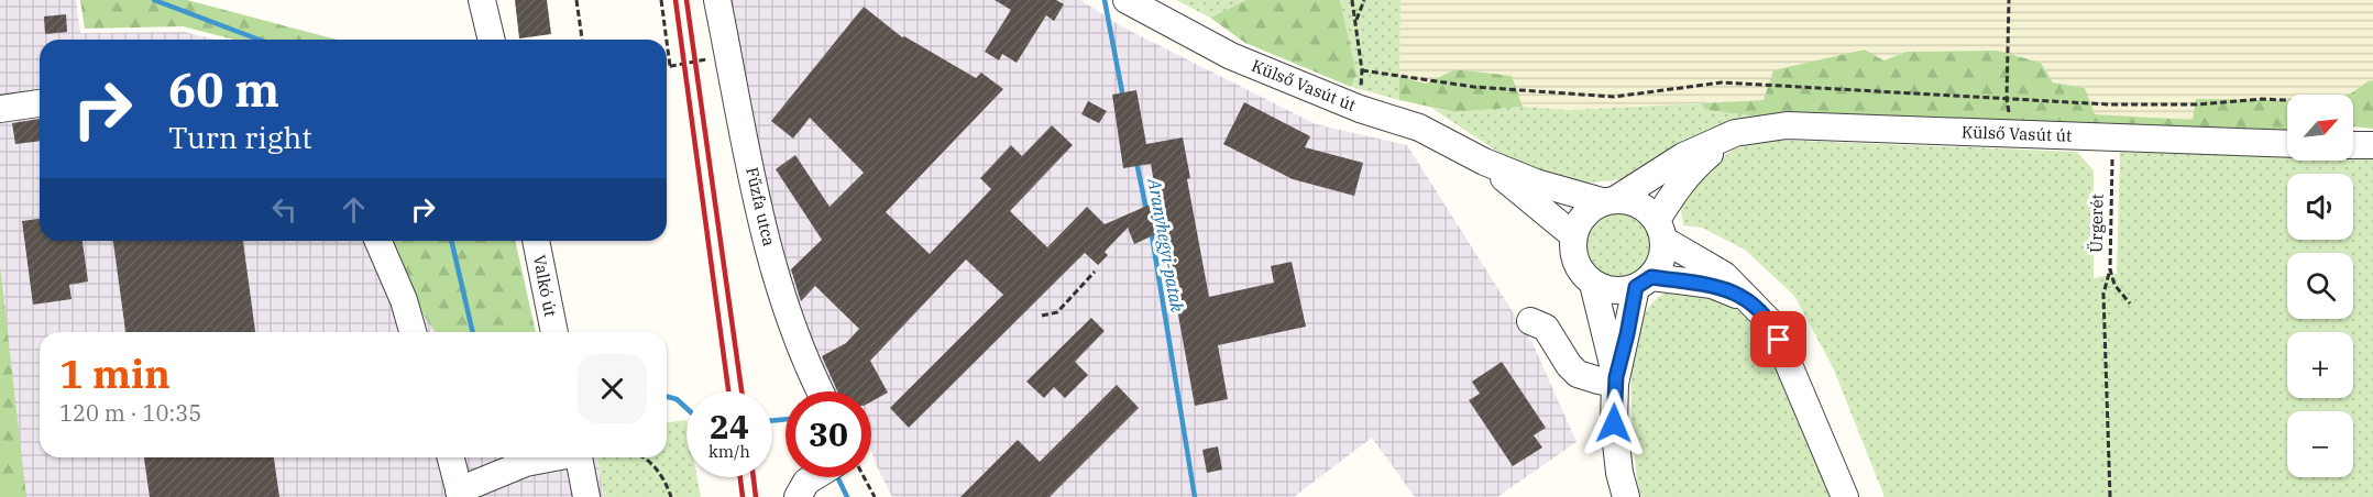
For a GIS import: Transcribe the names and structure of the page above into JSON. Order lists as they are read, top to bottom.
{
  "streets": {
    "street": ["Külső Vasút út", "Fűzfa utca", "Valkó út"],
    "path": ["Ürgerét"]
  },
  "crossings": [
    ["Külső Vasút út", "Ürgerét"]
  ],
  "water": ["Aranyhegyi-patak"],
  "north": "top right",
  "page": {
    "turn": ["60 m", "Turn right"],
    "map_buttons": ["+", "−"],
    "heading": ["1 min", "120 m · 10:35"],
    "speed": "24 km/h",
    "limit": "30"
  }
}
